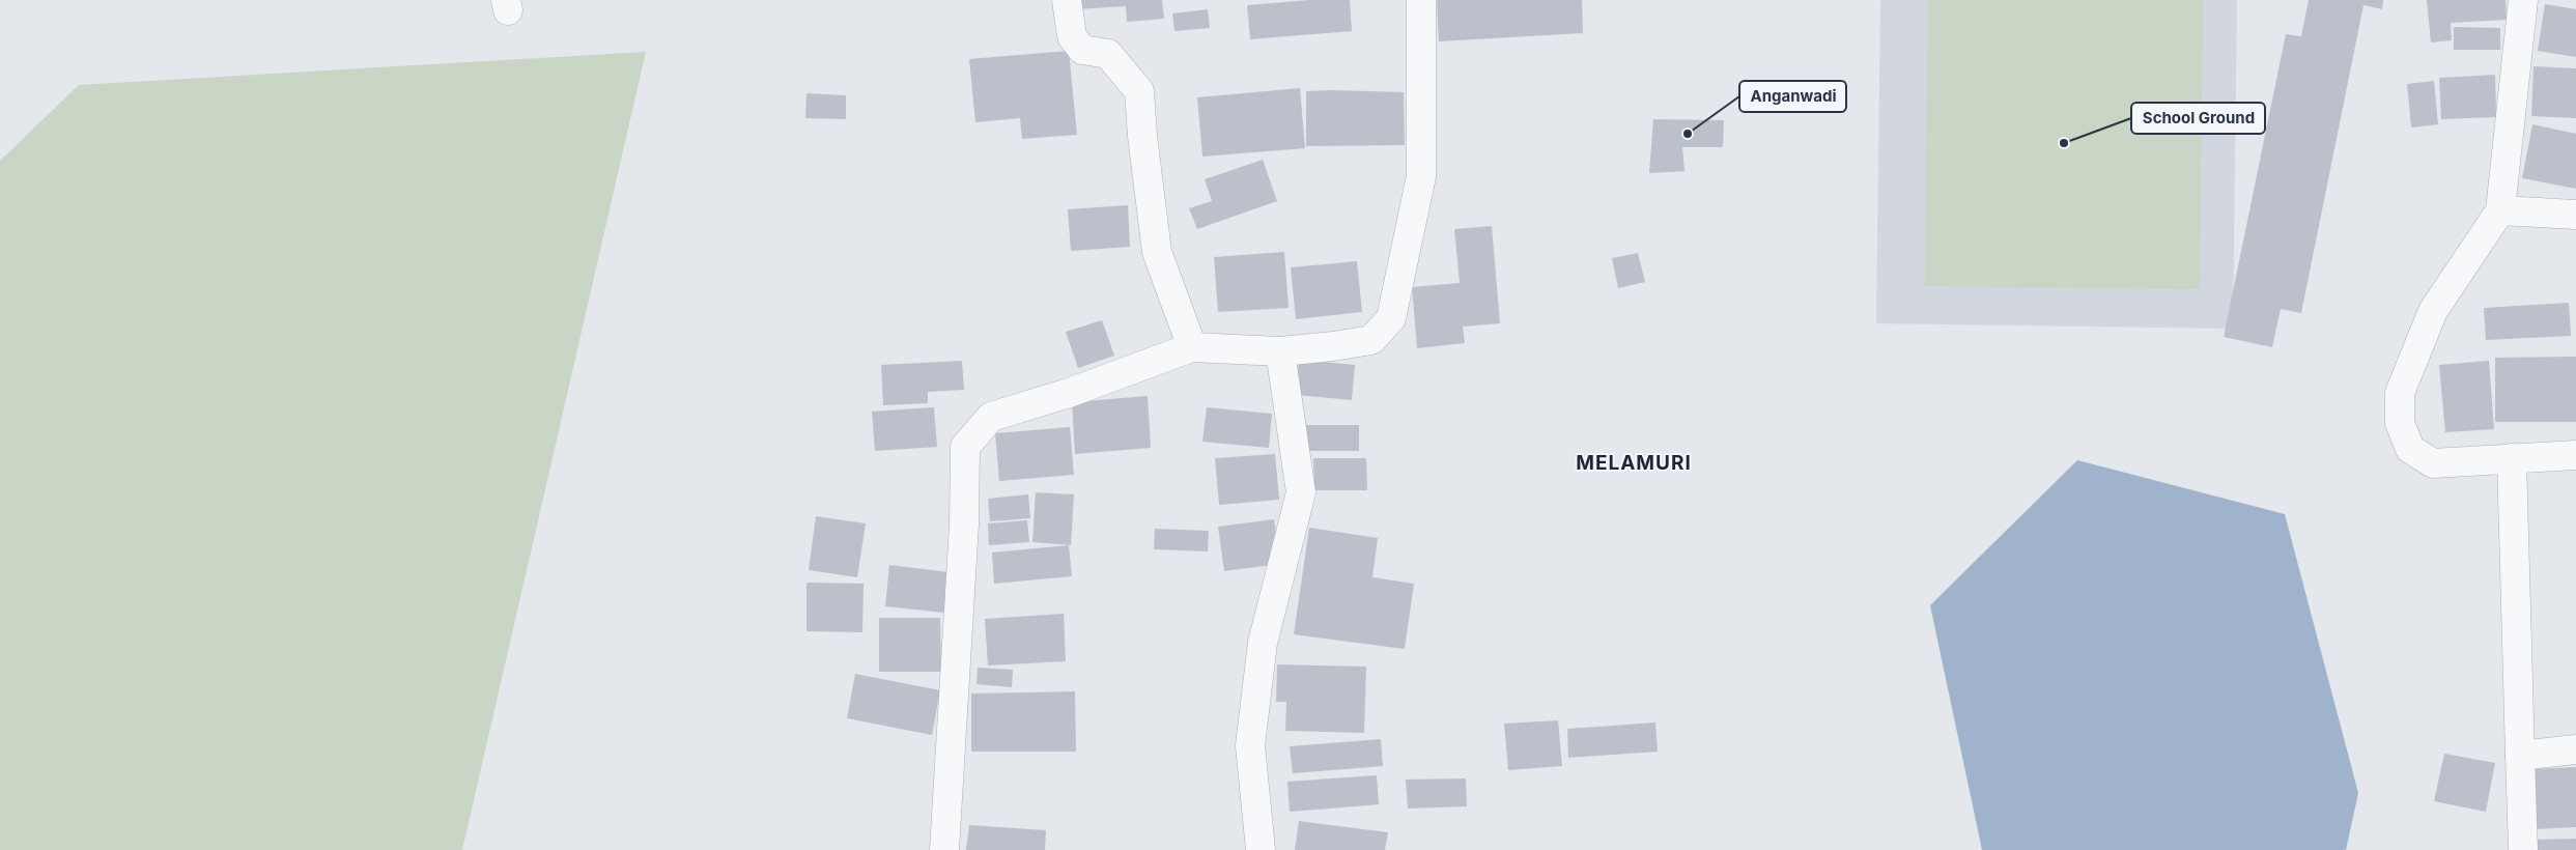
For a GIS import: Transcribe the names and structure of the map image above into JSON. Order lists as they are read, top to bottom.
{
  "districts": ["MELAMURI"],
  "places": ["Anganwadi", "School Ground"]
}
